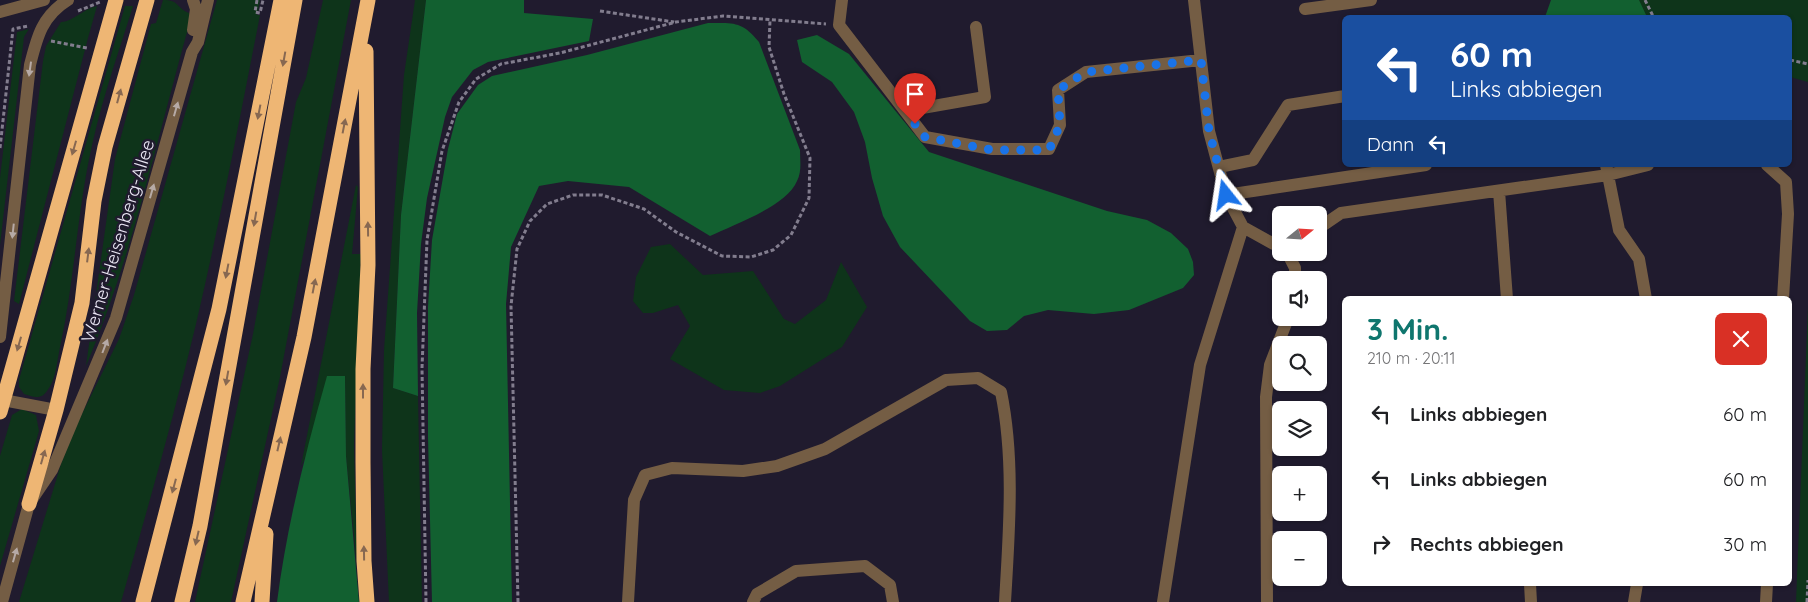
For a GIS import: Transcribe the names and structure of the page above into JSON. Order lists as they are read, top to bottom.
{
  "streets": {
    "street": ["Werner-Heisenberg-Allee"]
  },
  "one_way": ["Werner-Heisenberg-Allee"],
  "north": "right",
  "page": {
    "turn": ["60 m", "Links abbiegen"],
    "then": "Dann",
    "map_buttons": ["+", "−"],
    "heading": ["3 Min.", "210 m · 20:11"],
    "list": [
      {
        "name": "Links abbiegen",
        "value": "60 m"
      },
      {
        "name": "Links abbiegen",
        "value": "60 m"
      },
      {
        "name": "Rechts abbiegen",
        "value": "30 m"
      }
    ]
  }
}
